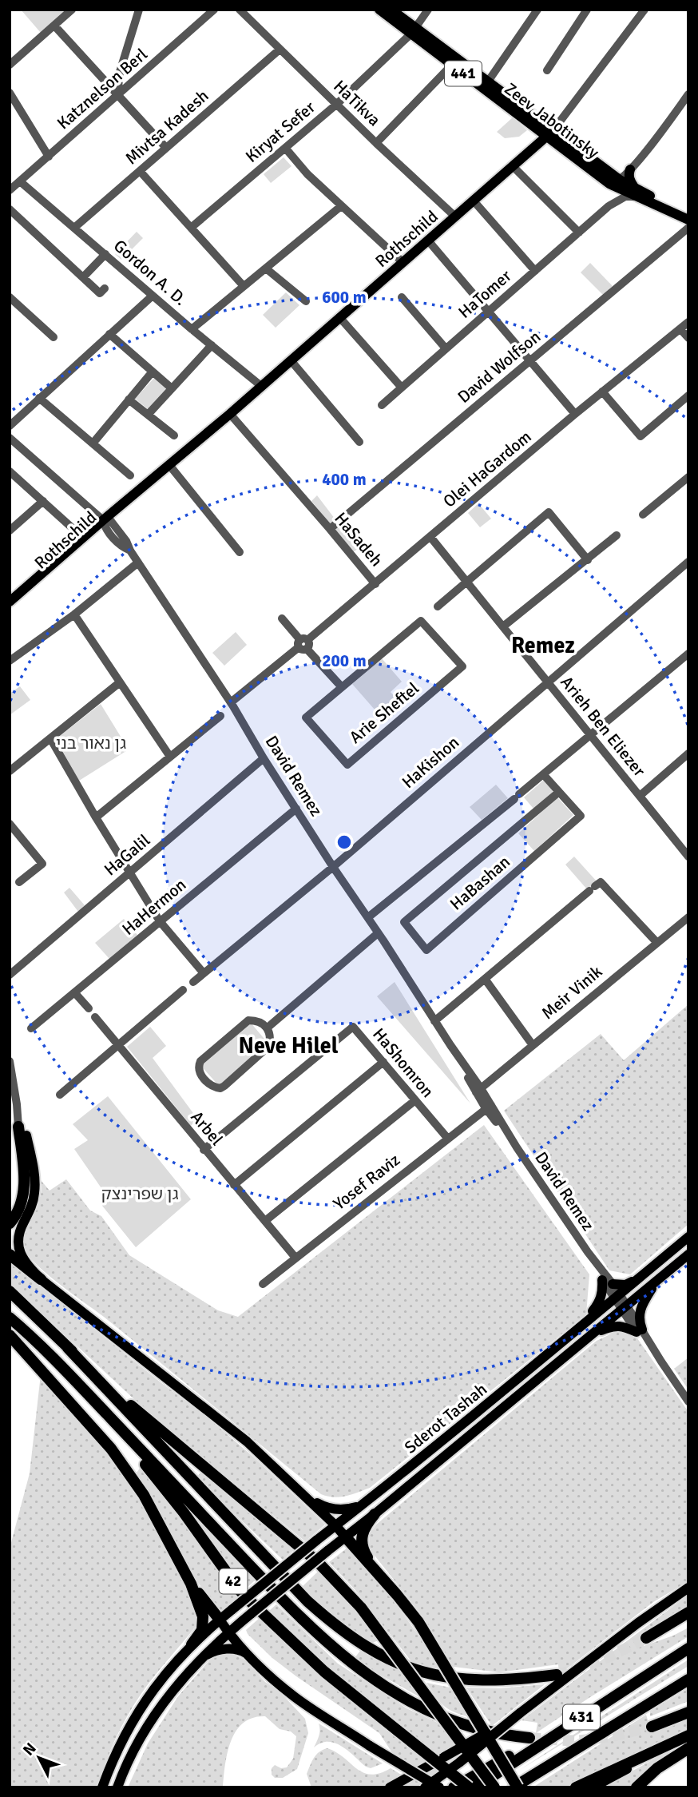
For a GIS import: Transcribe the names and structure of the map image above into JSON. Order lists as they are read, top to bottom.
{
  "streets": {
    "highway": ["42", "431"],
    "main road": [
      "441",
      "Zeev Jabotinsky",
      "Rothschild",
      "Sderot Tashah"
    ],
    "street": [
      "Katznelson Berl",
      "HaTikva",
      "Mivtsa Kadesh",
      "Kiryat Sefer",
      "Gordon A. D.",
      "HaTomer",
      "David Wolfson",
      "Olei HaGardom",
      "HaSadeh",
      "Arie Sheftel",
      "Arieh Ben Eliezer",
      "HaKishon",
      "David Remez",
      "HaGalil",
      "HaBashan",
      "HaHermon",
      "Meir Vinik",
      "HaShomron",
      "Arbel",
      "Yosef Raviz"
    ]
  },
  "crossings": [
    ["Katznelson Berl", "Gordon A. D."],
    ["HaTikva", "Mivtsa Kadesh"],
    ["HaTikva", "Kiryat Sefer"],
    ["HaTikva", "Rothschild"],
    ["Zeev Jabotinsky", "Kiryat Sefer"],
    ["Zeev Jabotinsky", "Rothschild"],
    ["Zeev Jabotinsky", "HaTomer"],
    ["Mivtsa Kadesh", "Gordon A. D."],
    ["Rothschild", "Gordon A. D."],
    ["Rothschild", "HaSadeh"],
    ["Rothschild", "David Remez"],
    ["David Wolfson", "HaSadeh"],
    ["Olei HaGardom", "HaSadeh"],
    ["Olei HaGardom", "Arieh Ben Eliezer"],
    ["Olei HaGardom", "David Remez"],
    ["Arieh Ben Eliezer", "HaKishon"],
    ["HaKishon", "David Remez"],
    ["David Remez", "HaGalil"],
    ["David Remez", "HaHermon"],
    ["David Remez", "Meir Vinik"],
    ["David Remez", "Yosef Raviz"],
    ["David Remez", "Sderot Tashah"],
    ["HaShomron", "Arbel"],
    ["HaShomron", "Yosef Raviz"],
    ["Arbel", "Yosef Raviz"]
  ],
  "districts": ["Remez", "Neve Hilel"],
  "parks": ["גן נאור בני", "גן שפרינצק"],
  "north": "top left",
  "rings": ["600 m", "400 m", "200 m"]
}
